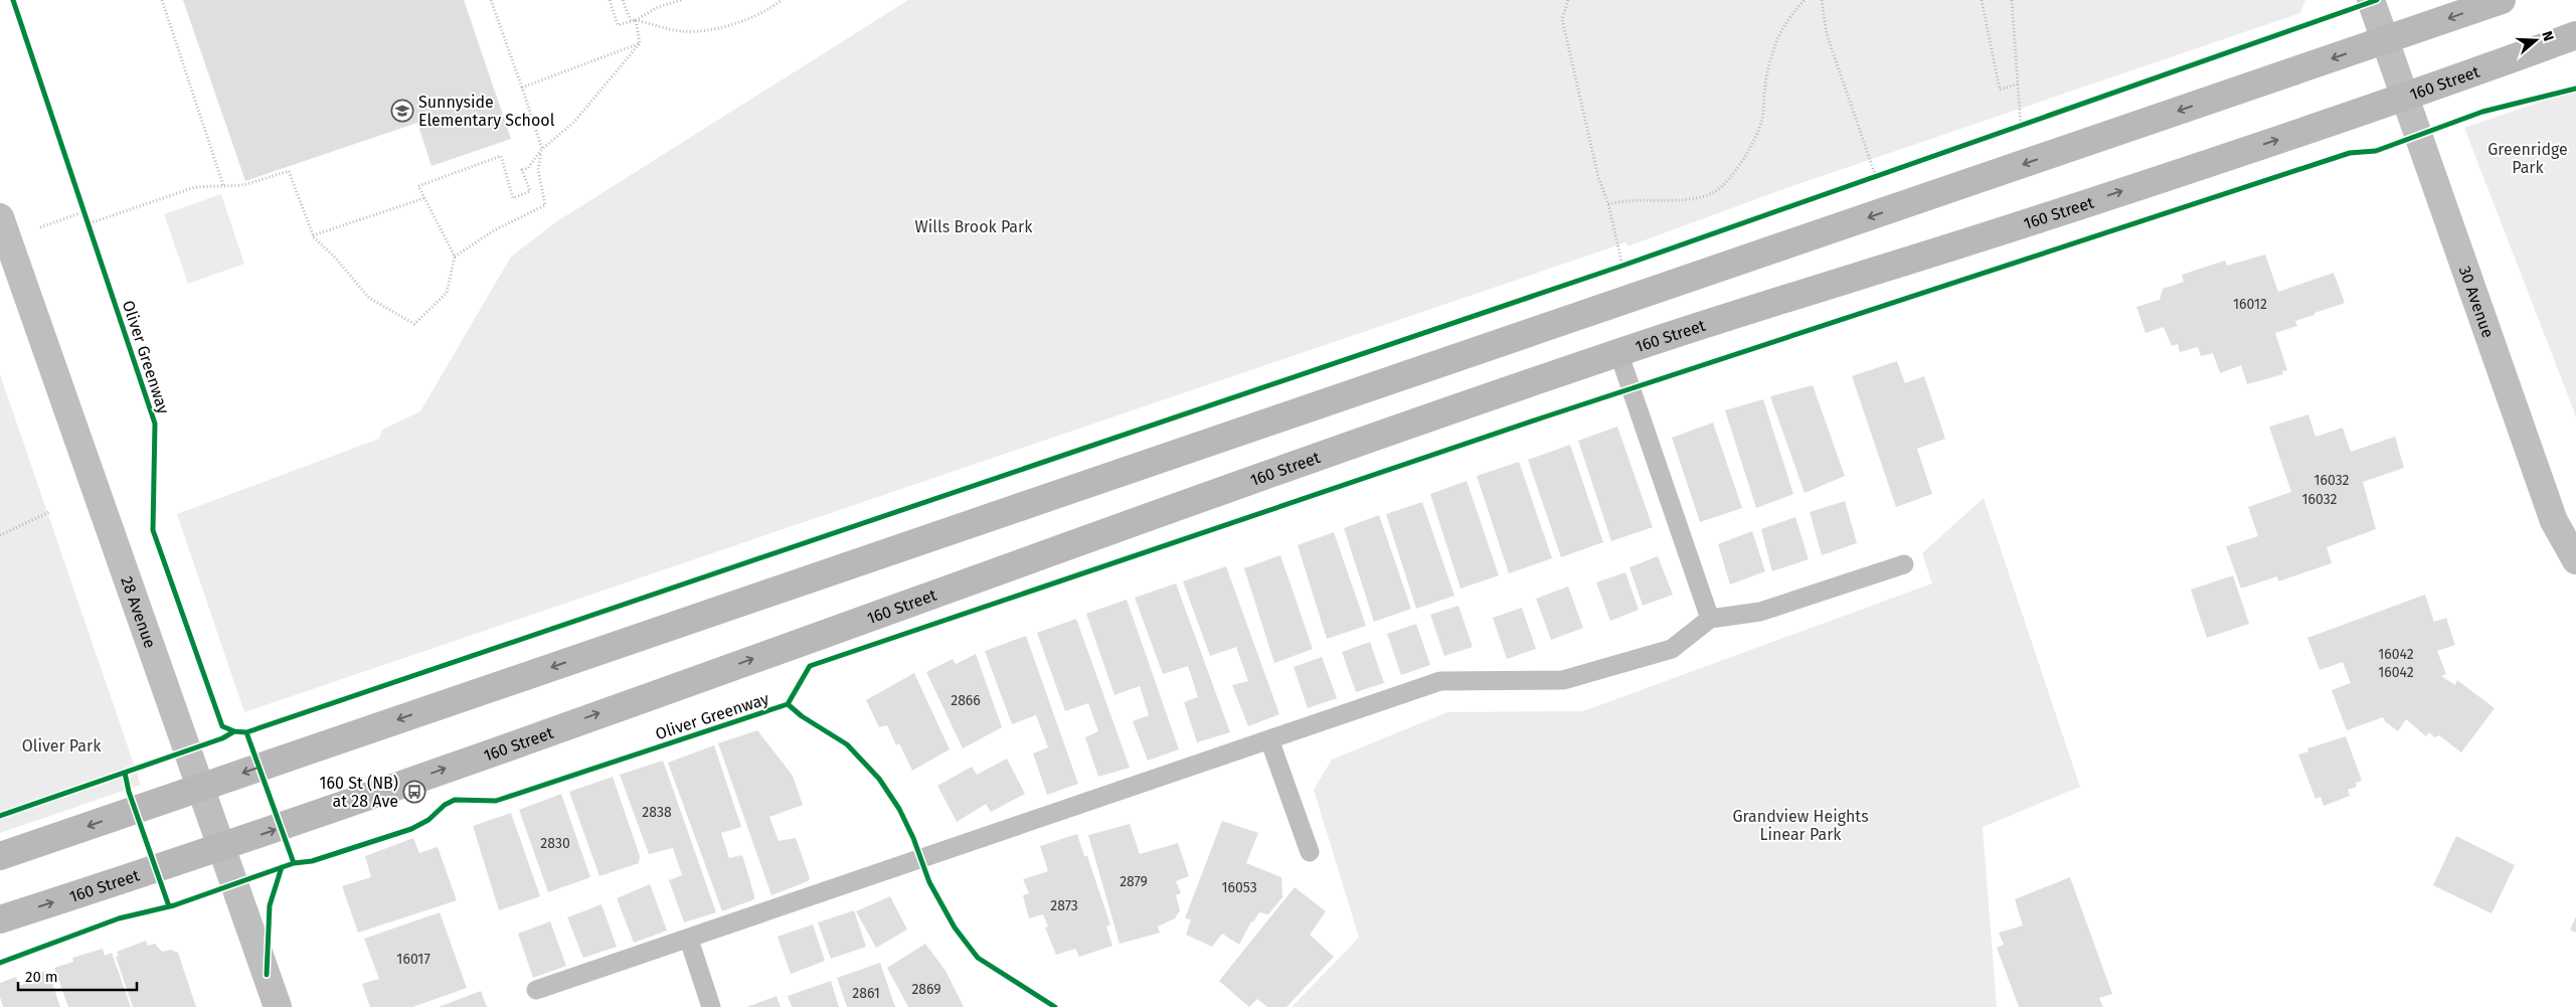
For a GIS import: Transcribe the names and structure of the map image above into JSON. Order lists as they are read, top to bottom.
{
  "streets": {
    "main road": ["160 Street"],
    "street": ["30 Avenue", "28 Avenue"],
    "cycle path": ["Oliver Greenway"]
  },
  "crossings": [
    ["160 Street", "30 Avenue"],
    ["160 Street", "28 Avenue"]
  ],
  "parks": [
    "Greenridge Park",
    "Wills Brook Park",
    "Oliver Park",
    "Grandview Heights Linear Park"
  ],
  "places": {
    "school or university": ["Sunnyside Elementary School"],
    "bus stop": ["160 St (NB) at 28 Ave"]
  },
  "house_numbers": [
    "16012",
    "16032",
    "16032",
    "16042",
    "16042",
    "2866",
    "2838",
    "2830",
    "2879",
    "16053",
    "2873",
    "16017",
    "2869",
    "2861"
  ],
  "scale_bar": "20 m",
  "north": "right"
}
